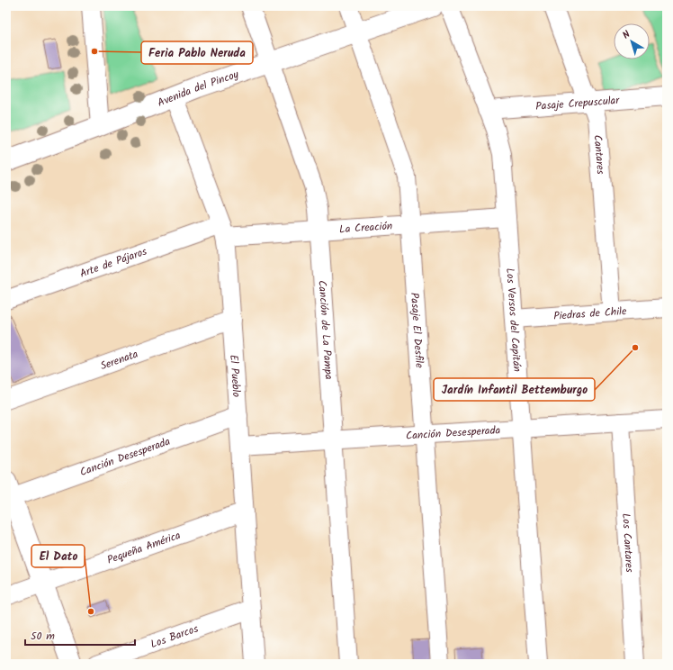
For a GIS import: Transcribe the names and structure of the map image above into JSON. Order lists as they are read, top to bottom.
{
  "streets": {
    "street": [
      "Avenida del Pincoy",
      "Pasaje Crepuscular",
      "Cantares",
      "La Creación",
      "Arte de Pájaros",
      "Piedras de Chile",
      "Los Versos del Capitán",
      "Canción de La Pampa",
      "Pasaje El Desfile",
      "Serenata",
      "El Pueblo",
      "Canción Desesperada",
      "Los Cantares",
      "Pequeña América",
      "Los Barcos"
    ]
  },
  "crossings": [
    ["Avenida del Pincoy", "Canción de La Pampa"],
    ["Avenida del Pincoy", "Pasaje El Desfile"],
    ["Avenida del Pincoy", "El Pueblo"],
    ["Pasaje Crepuscular", "Cantares"],
    ["Pasaje Crepuscular", "Los Versos del Capitán"],
    ["Cantares", "Piedras de Chile"],
    ["La Creación", "Arte de Pájaros"],
    ["La Creación", "Los Versos del Capitán"],
    ["La Creación", "Canción de La Pampa"],
    ["La Creación", "Pasaje El Desfile"],
    ["La Creación", "El Pueblo"],
    ["Arte de Pájaros", "El Pueblo"],
    ["Piedras de Chile", "Los Versos del Capitán"],
    ["Los Versos del Capitán", "Canción Desesperada"],
    ["Canción de La Pampa", "Canción Desesperada"],
    ["Pasaje El Desfile", "Canción Desesperada"],
    ["Serenata", "El Pueblo"],
    ["El Pueblo", "Canción Desesperada"],
    ["El Pueblo", "Pequeña América"],
    ["El Pueblo", "Los Barcos"],
    ["Canción Desesperada", "Los Cantares"]
  ],
  "places": ["Feria Pablo Neruda", "Jardín Infantil Bettemburgo", "El Dato"],
  "scale_bar": "50 m",
  "north": "top left"
}
